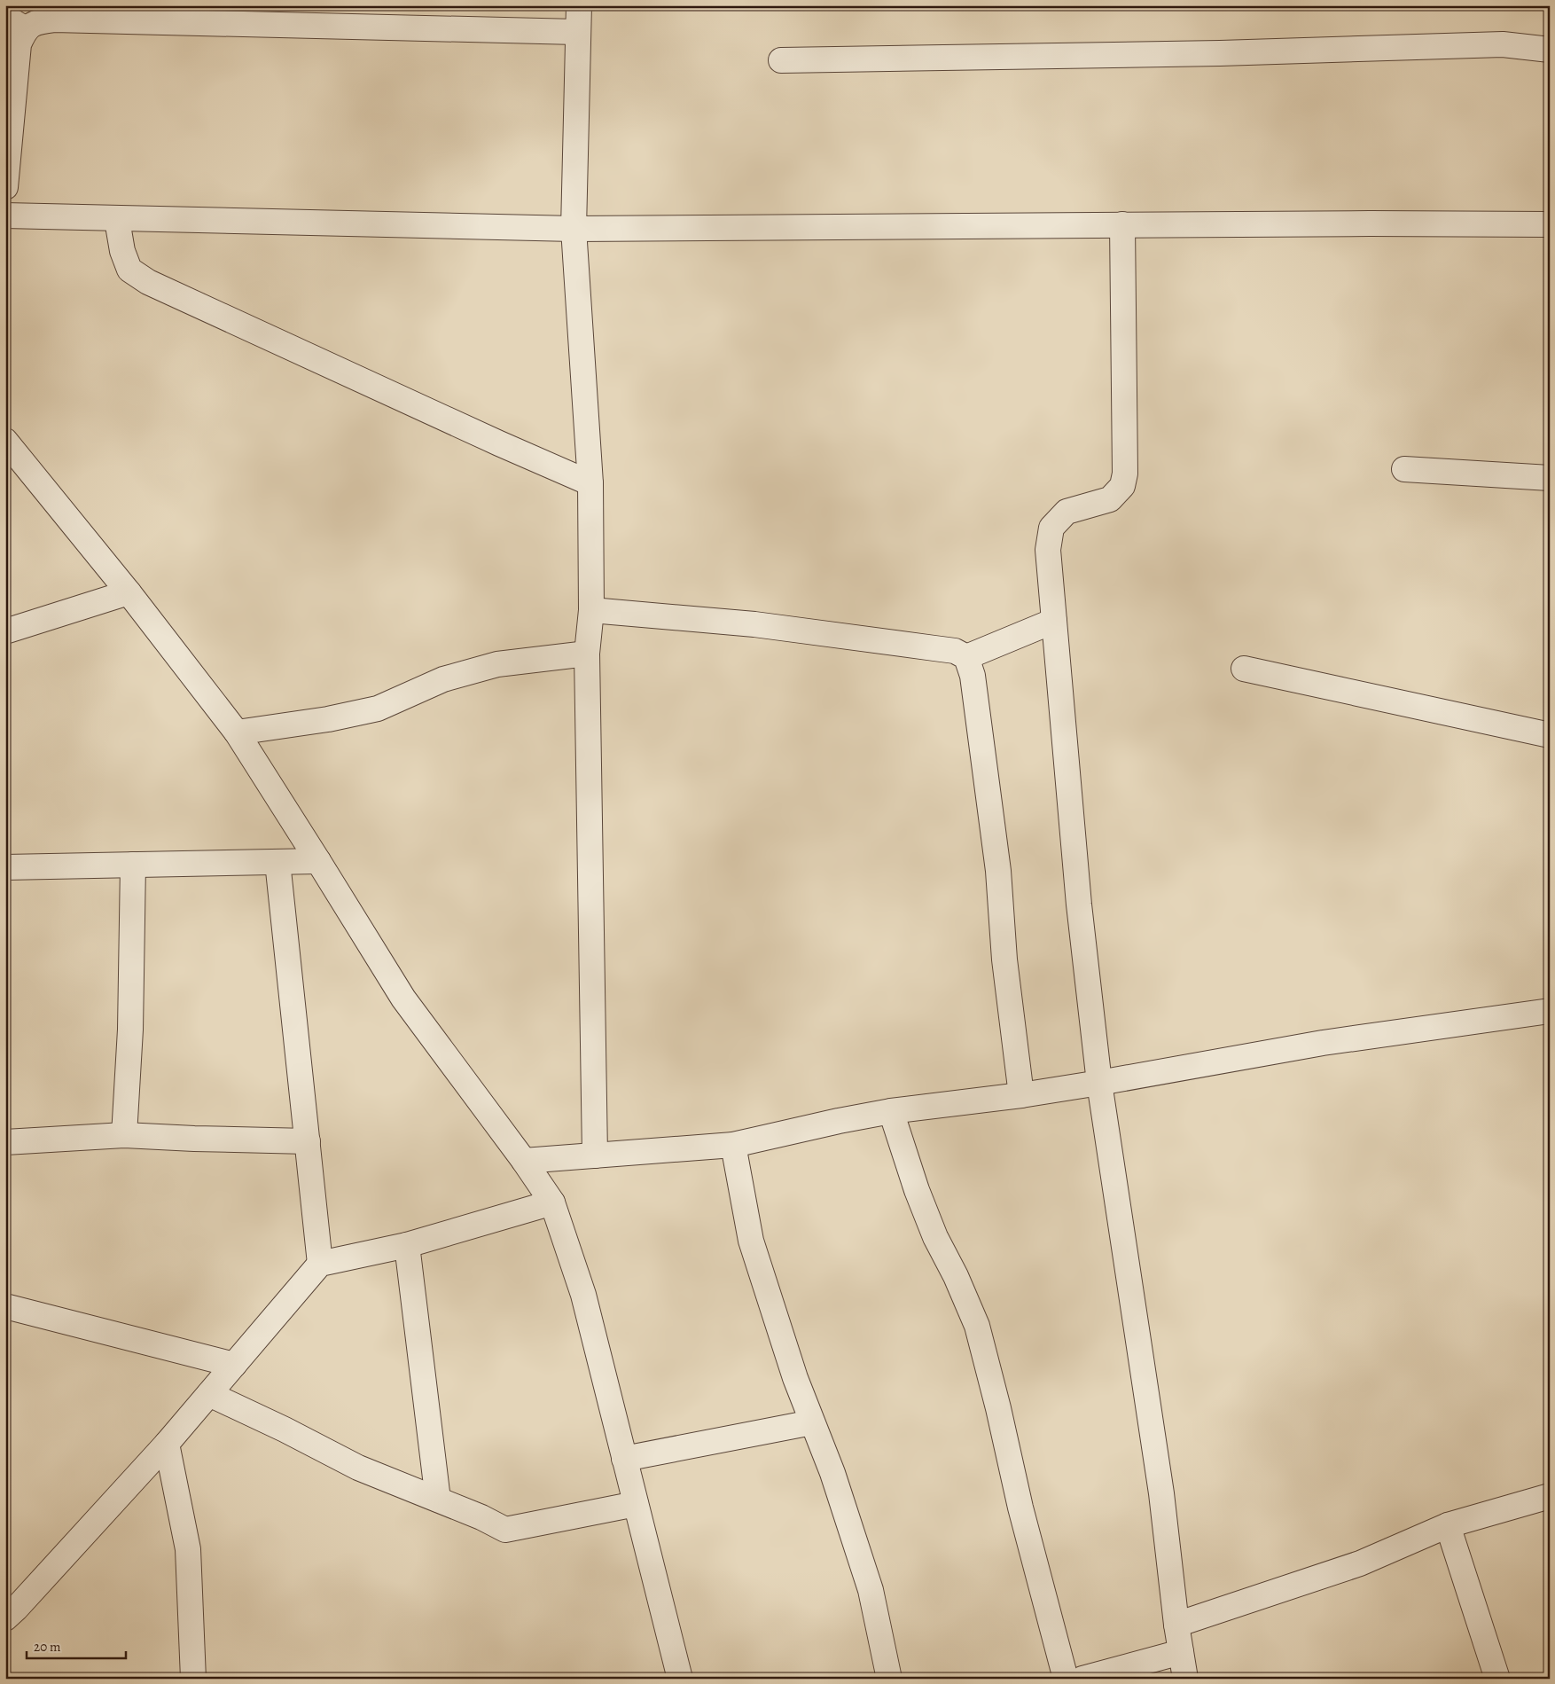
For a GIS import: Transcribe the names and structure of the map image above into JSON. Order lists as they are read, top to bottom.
{
  "scale_bar": "20 m"
}
